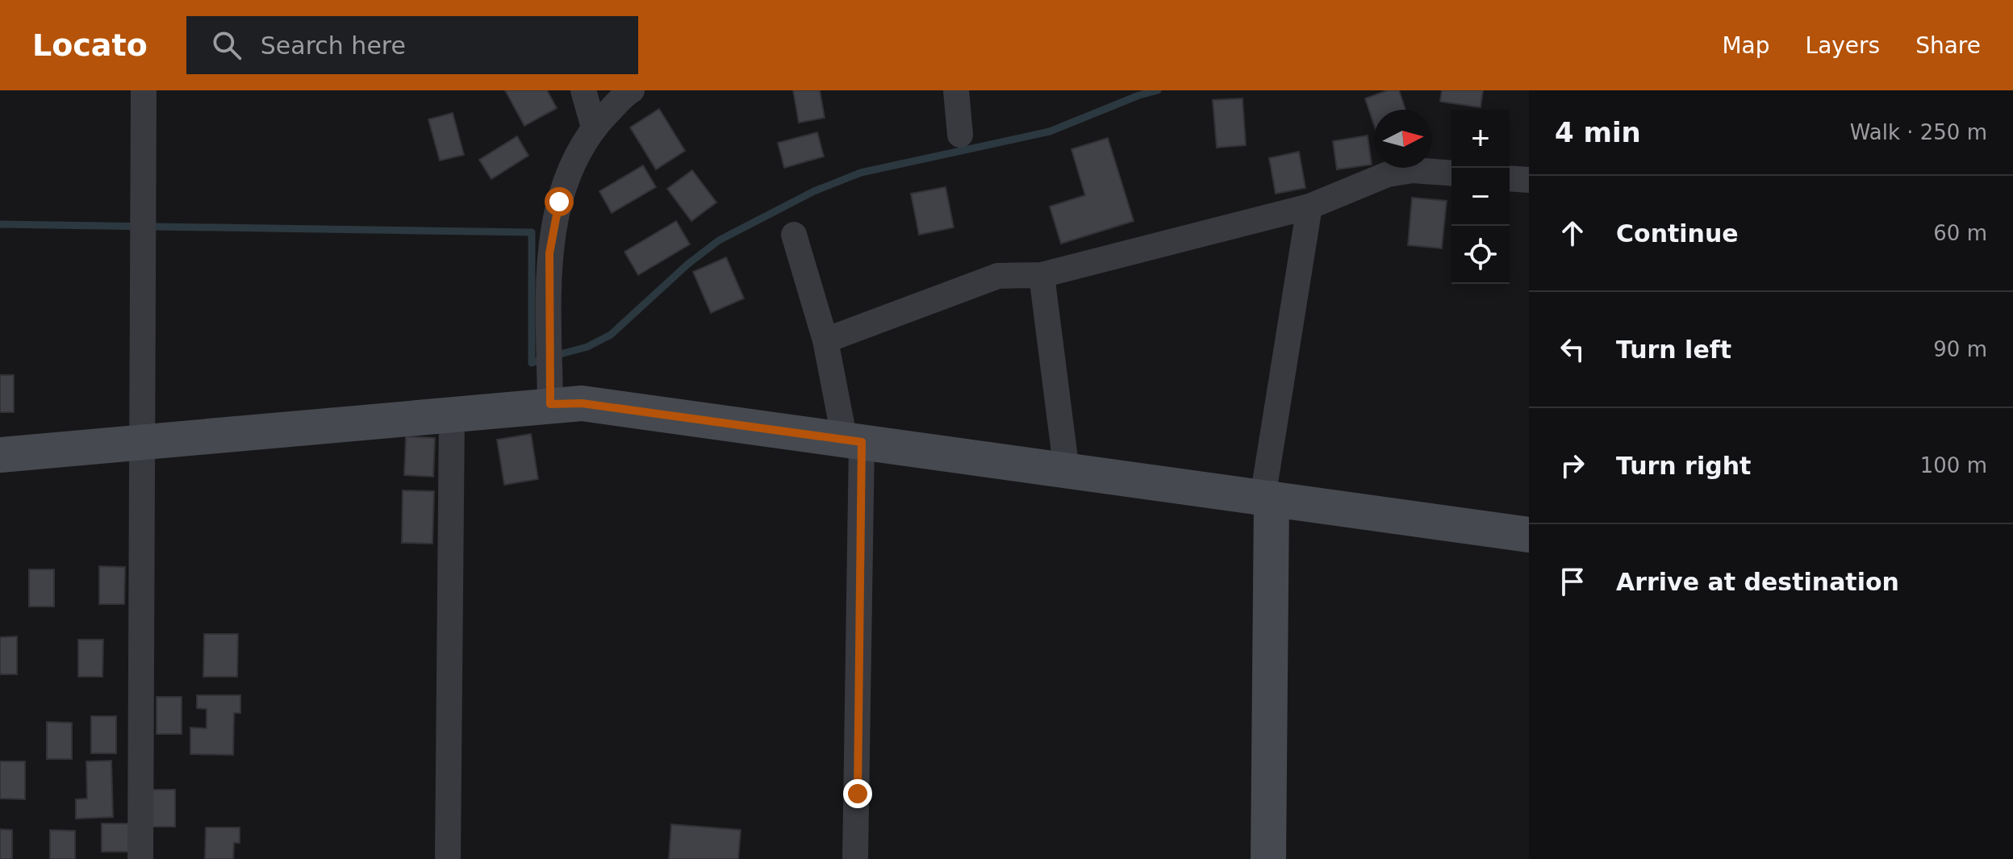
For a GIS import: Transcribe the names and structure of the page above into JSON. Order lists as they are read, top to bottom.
{
  "north": "right",
  "page": {
    "header": "Locato",
    "search": "Search here",
    "nav": ["Map", "Layers", "Share"],
    "heading": ["4 min", "Walk · 250 m"],
    "map_buttons": ["+", "−"],
    "list": [
      ["Continue", "60 m"],
      ["Turn left", "90 m"],
      ["Turn right", "100 m"],
      "Arrive at destination"
    ]
  }
}
